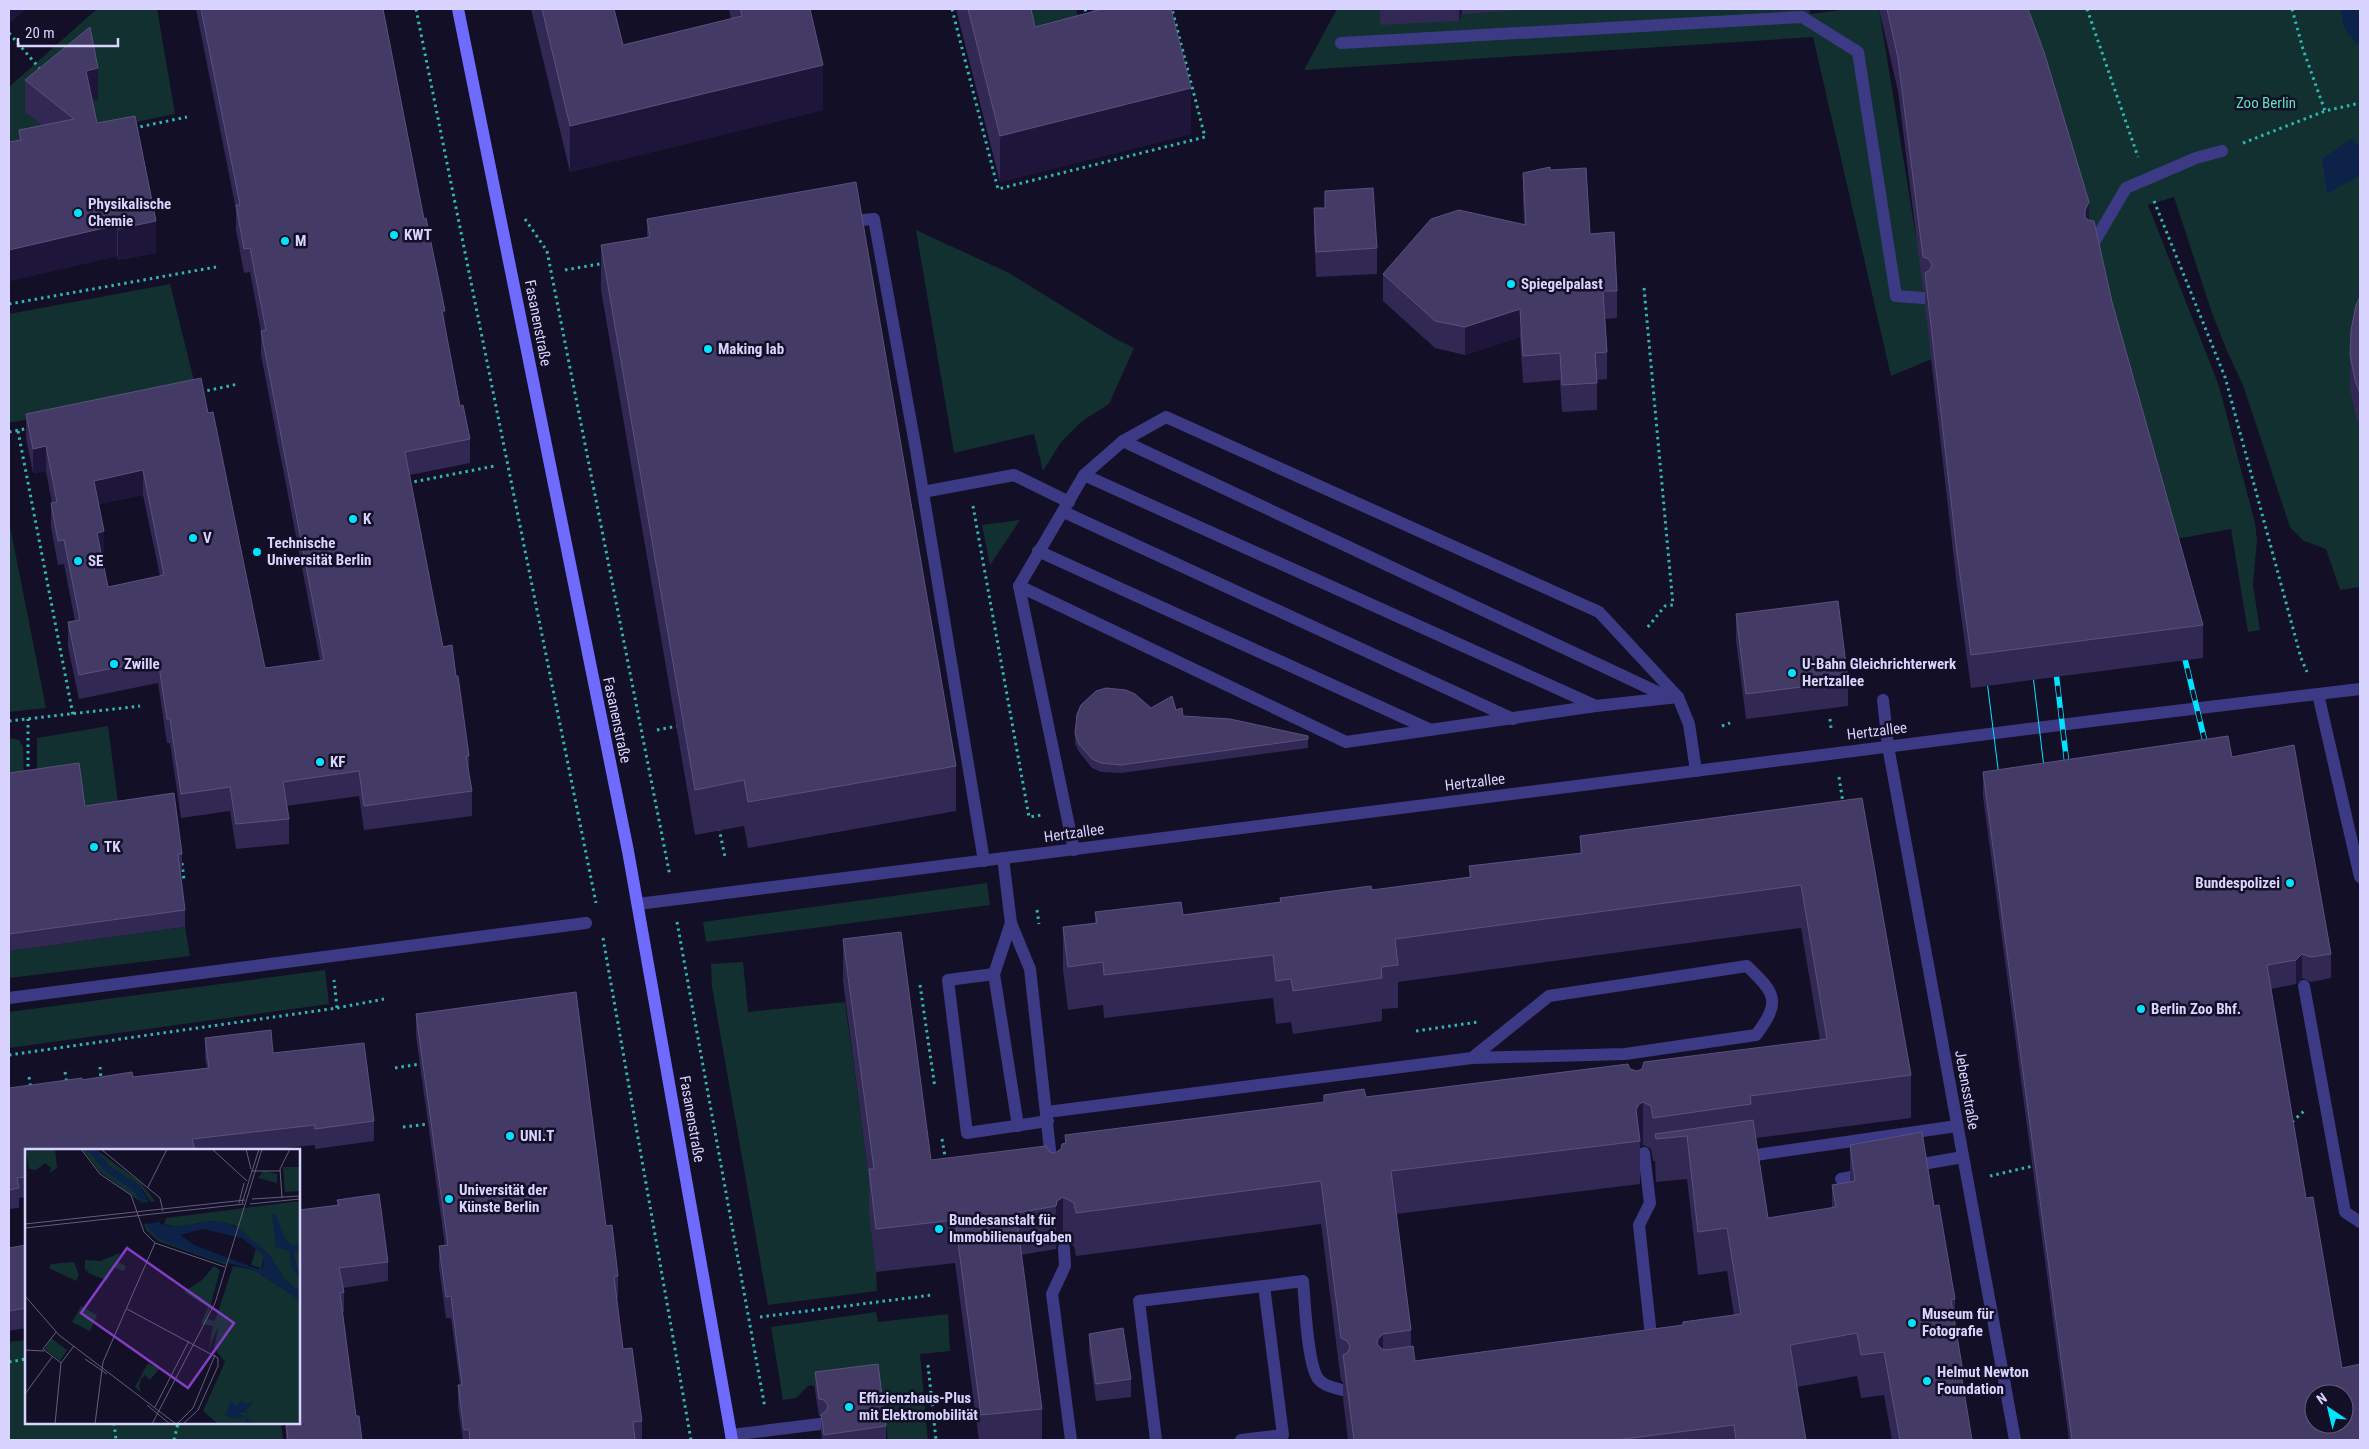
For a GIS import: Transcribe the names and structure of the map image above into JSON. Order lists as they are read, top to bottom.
{
  "streets": {
    "street": ["Fasanenstraße", "Hertzallee", "Jebensstraße"]
  },
  "crossings": [
    ["Fasanenstraße", "Hertzallee"],
    ["Hertzallee", "Jebensstraße"]
  ],
  "parks": ["Zoo Berlin"],
  "places": [
    "Physikalische Chemie",
    "KWT",
    "M",
    "Spiegelpalast",
    "Making lab",
    "K",
    "V",
    "Technische Universität Berlin",
    "SE",
    "Zwille",
    "U-Bahn Gleichrichterwerk Hertzallee",
    "KF",
    "TK",
    "Bundespolizei",
    "Berlin Zoo Bhf.",
    "UNI.T",
    "Universität der Künste Berlin",
    "Bundesanstalt für Immobilienaufgaben",
    "Museum für Fotografie",
    "Helmut Newton Foundation",
    "Effizienzhaus-Plus mit Elektromobilität"
  ],
  "scale_bar": "20 m",
  "north": "top left"
}
